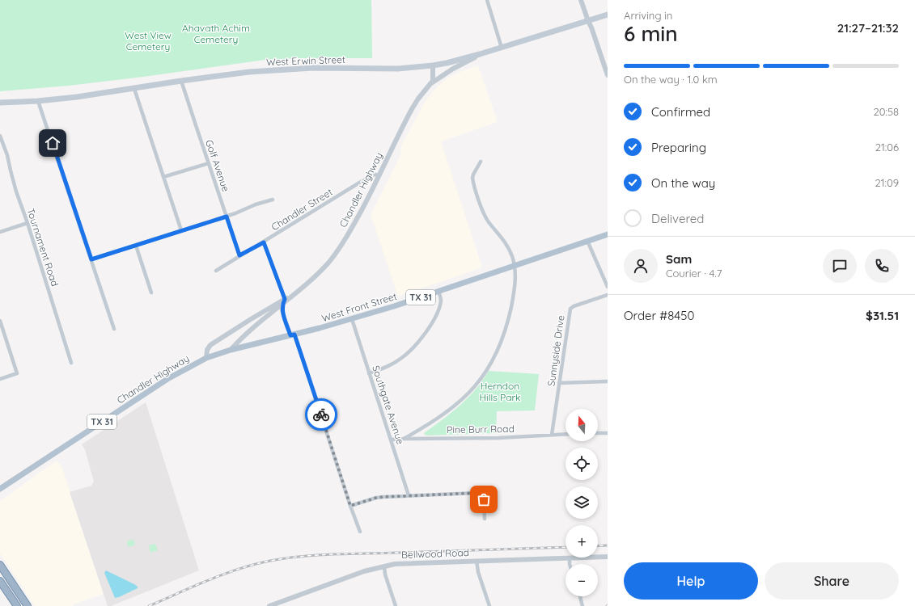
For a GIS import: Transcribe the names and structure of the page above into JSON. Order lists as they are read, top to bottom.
{
  "streets": {
    "main road": [
      "West Erwin Street",
      "Chandler Highway",
      "TX 31",
      "West Front Street"
    ],
    "street": [
      "Golf Avenue",
      "Chandler Street",
      "Tournament Road",
      "Sunnyside Drive",
      "Southgate Avenue",
      "Pine Burr Road",
      "Bellwood Road"
    ]
  },
  "crossings": [
    ["West Erwin Street", "Golf Avenue"],
    ["West Erwin Street", "Chandler Highway"],
    ["Golf Avenue", "Chandler Street"],
    ["Chandler Highway", "Chandler Street"],
    ["Chandler Highway", "West Front Street"],
    ["West Front Street", "Southgate Avenue"],
    ["Sunnyside Drive", "Pine Burr Road"],
    ["Southgate Avenue", "Pine Burr Road"]
  ],
  "parks": ["Ahavath Achim Cemetery", "West View Cemetery", "Herndon Hills Park"],
  "north": "top",
  "page": {
    "heading": ["6 min", "Arriving in", "21:27–21:32"],
    "panel": [
      "Sam",
      "Courier · 4.7",
      "Order #8450",
      "$31.51"
    ],
    "bar": "On the way · 1.0 km",
    "list": [
      ["Confirmed", "20:58"],
      ["Preparing", "21:06"],
      ["On the way", "21:09"],
      "Delivered"
    ],
    "map_buttons": ["+", "−"],
    "buttons": ["Help", "Share"]
  }
}
